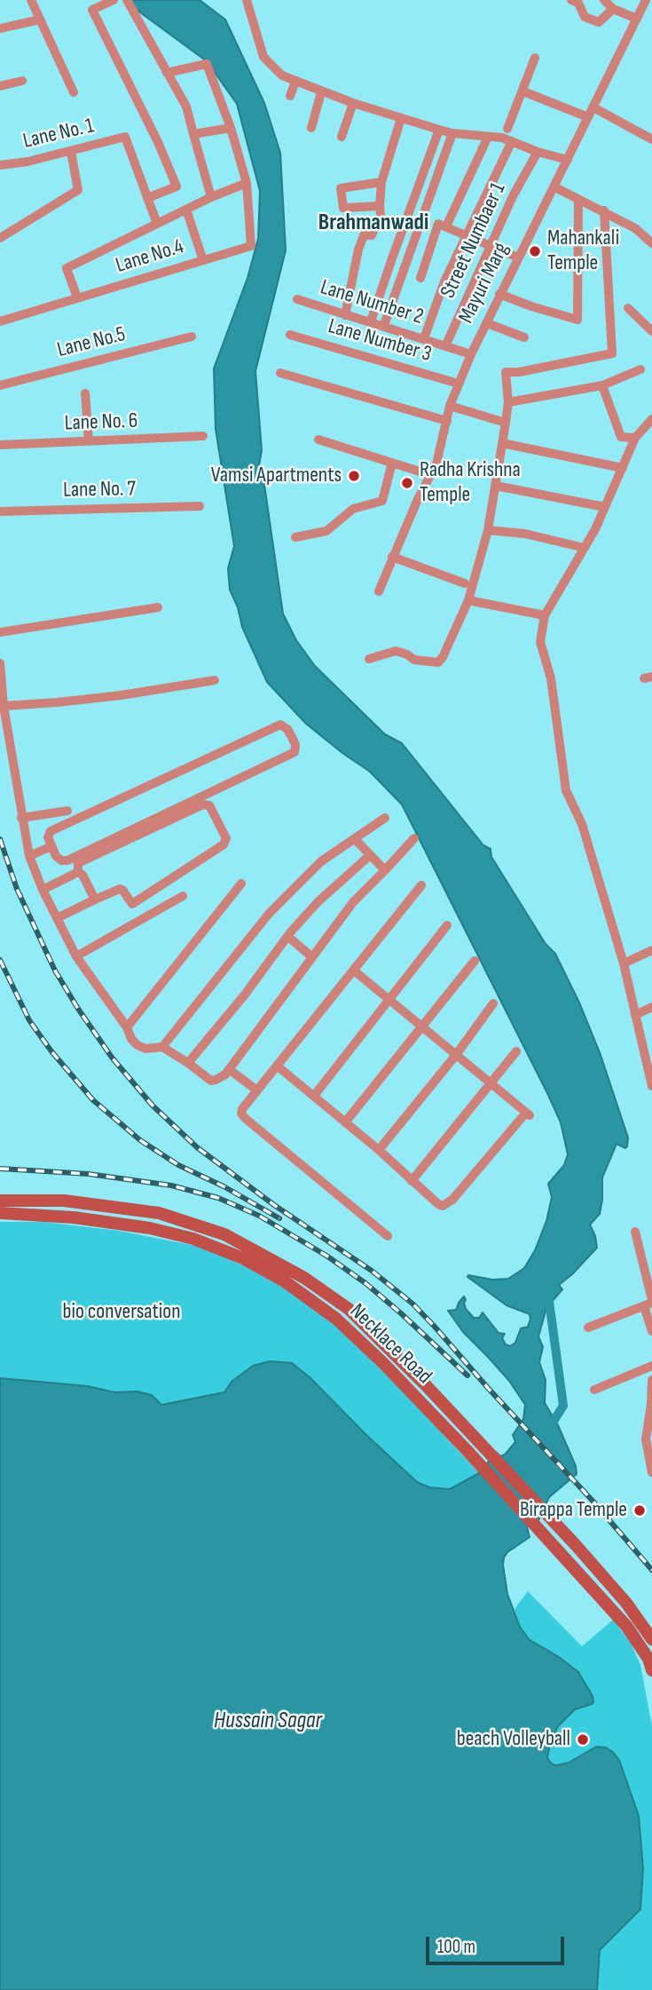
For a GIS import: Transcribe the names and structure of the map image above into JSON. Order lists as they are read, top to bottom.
{
  "streets": {
    "main road": ["Necklace Road"],
    "street": [
      "Lane No. 1",
      "Street Numbaer 1",
      "Lane No.4",
      "Mayuri Marg",
      "Lane Number 2",
      "Lane Number 3",
      "Lane No.5",
      "Lane No. 6",
      "Lane No. 7"
    ]
  },
  "crossings": [
    ["Street Numbaer 1", "Lane Number 2"],
    ["Mayuri Marg", "Lane Number 2"],
    ["Mayuri Marg", "Lane Number 3"]
  ],
  "districts": ["Brahmanwadi"],
  "water": ["Hussain Sagar"],
  "parks": ["bio conversation"],
  "places": [
    "Mahankali Temple",
    "Vamsi Apartments",
    "Radha Krishna Temple",
    "Birappa Temple",
    "beach Volleyball"
  ],
  "scale_bar": "100 m"
}
